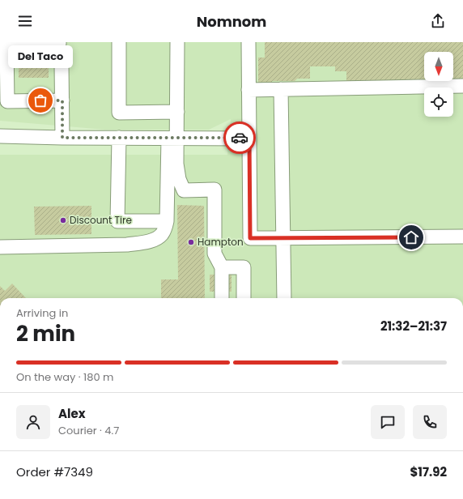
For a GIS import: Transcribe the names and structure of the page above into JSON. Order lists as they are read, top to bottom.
{
  "places": ["Del Taco", "Discount Tire", "Hampton"],
  "north": "bottom",
  "page": {
    "header": "Nomnom",
    "bubble": "Del Taco",
    "heading": ["2 min", "Arriving in", "21:32–21:37"],
    "panel": [
      "Alex",
      "Courier · 4.7",
      "Order #7349",
      "$17.92"
    ],
    "bar": "On the way · 180 m"
  }
}
